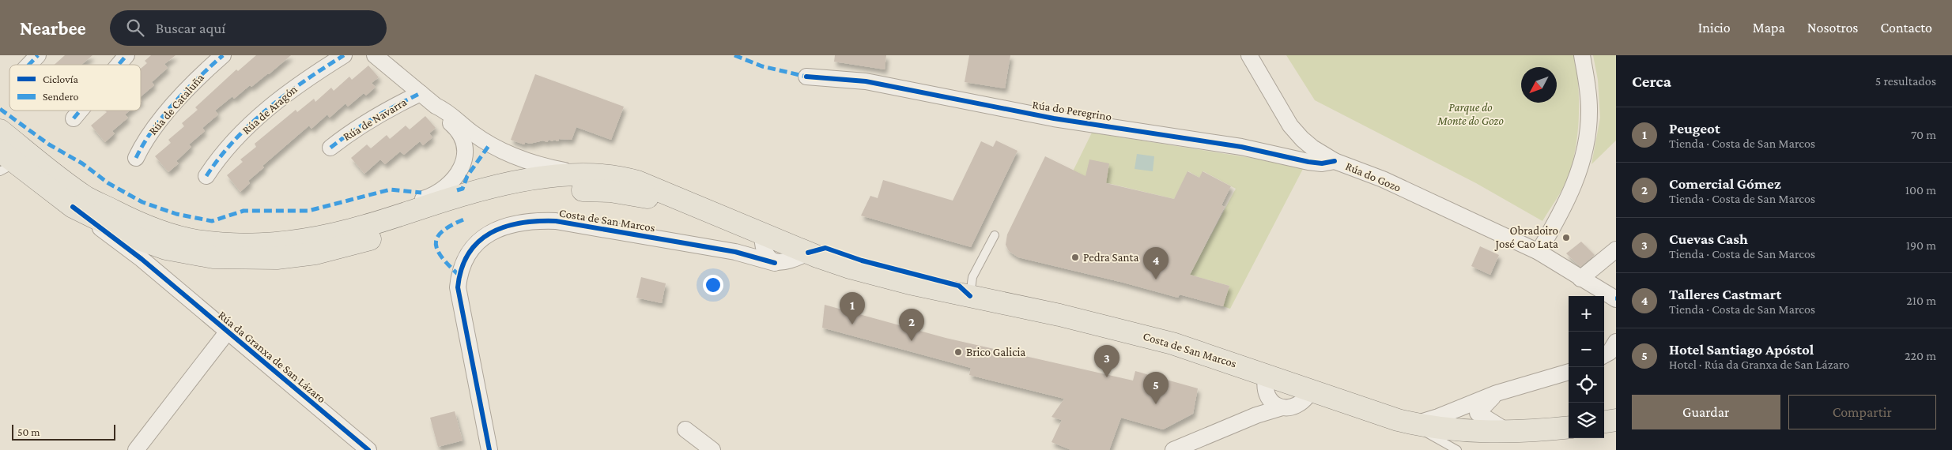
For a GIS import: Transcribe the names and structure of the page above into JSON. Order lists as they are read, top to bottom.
{
  "streets": {
    "main road": ["Costa de San Marcos"],
    "street": [
      "Rúa de Cataluña",
      "Rúa de Aragón",
      "Rúa do Peregrino",
      "Rúa de Navarra",
      "Rúa do Gozo",
      "Rúa da Granxa de San Lázaro"
    ]
  },
  "crossings": [
    ["Rúa do Peregrino", "Rúa do Gozo"],
    ["Costa de San Marcos", "Rúa da Granxa de San Lázaro"]
  ],
  "parks": ["Parque do Monte do Gozo"],
  "places": ["Obradoiro José Cao Lata", "Pedra Santa", "Brico Galicia"],
  "legend": ["Ciclovía", "Sendero"],
  "scale_bar": "50 m",
  "north": "bottom left",
  "page": {
    "header": "Nearbee",
    "search": "Buscar aquí",
    "nav": [
      "Inicio",
      "Mapa",
      "Nosotros",
      "Contacto"
    ],
    "heading": ["Cerca", "5 resultados"],
    "list": [
      {
        "mark": "1",
        "name": "Peugeot",
        "note": "Tienda · Costa de San Marcos",
        "value": "70 m"
      },
      {
        "mark": "2",
        "name": "Comercial Gómez",
        "note": "Tienda · Costa de San Marcos",
        "value": "100 m"
      },
      {
        "mark": "3",
        "name": "Cuevas Cash",
        "note": "Tienda · Costa de San Marcos",
        "value": "190 m"
      },
      {
        "mark": "4",
        "name": "Talleres Castmart",
        "note": "Tienda · Costa de San Marcos",
        "value": "210 m"
      },
      {
        "mark": "5",
        "name": "Hotel Santiago Apóstol",
        "note": "Hotel · Rúa da Granxa de San Lázaro",
        "value": "220 m"
      }
    ],
    "pins": [
      "4",
      "1",
      "2",
      "3",
      "5"
    ],
    "map_buttons": ["+", "−"],
    "buttons": ["Guardar", "Compartir"],
    "scale": "50 m"
  }
}
